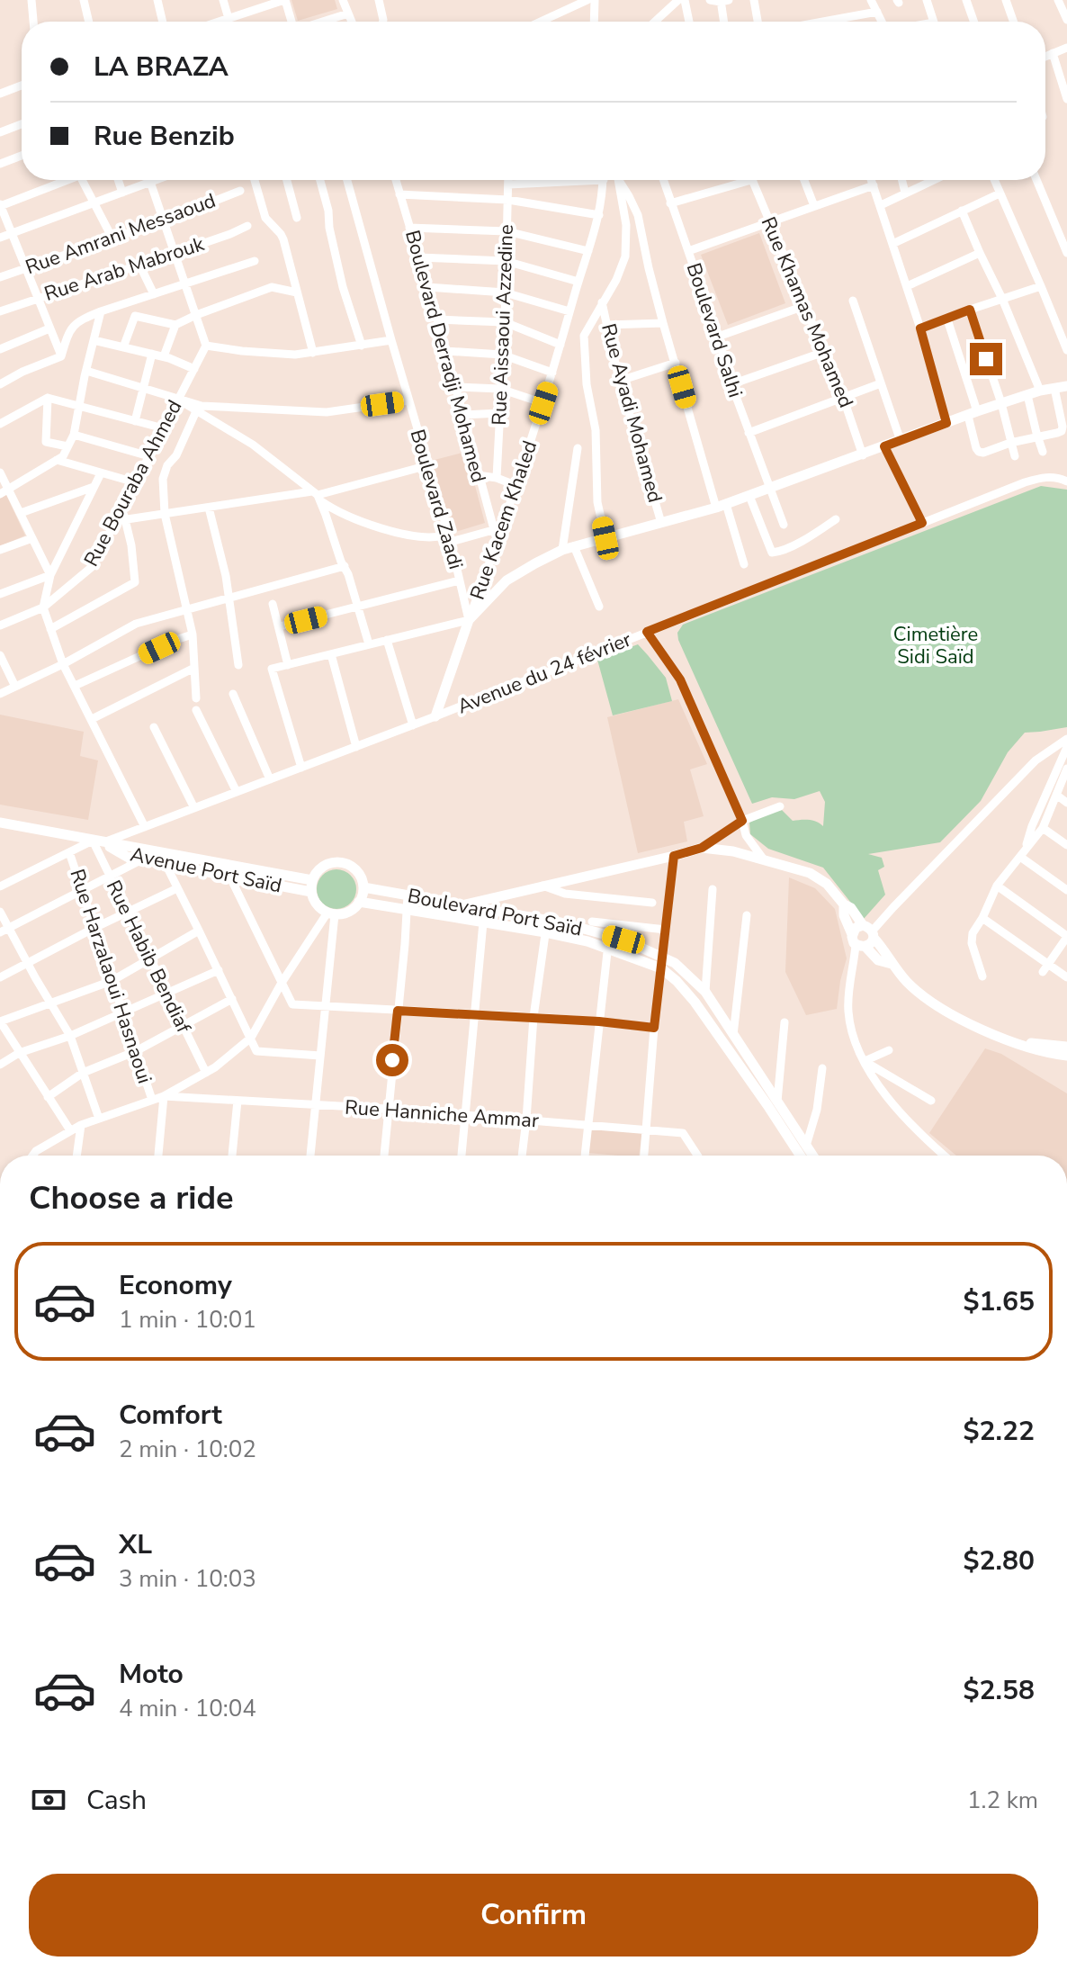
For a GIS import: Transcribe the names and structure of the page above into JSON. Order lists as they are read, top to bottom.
{
  "streets": {
    "main road": ["Avenue Port Saïd", "Boulevard Port Saïd"],
    "street": [
      "Rue Amrani Messaoud",
      "Rue Arab Mabrouk",
      "Rue Khamas Mohamed",
      "Rue Aissaoui Azzedine",
      "Boulevard Salhi",
      "Boulevard Derradji Mohamed",
      "Rue Ayadi Mohamed",
      "Rue Bouraba Ahmed",
      "Boulevard Zaadi",
      "Rue Kacem Khaled",
      "Avenue du 24 février",
      "Rue Habib Bendiaf",
      "Rue Harzalaoui Hasnaoui",
      "Rue Hanniche Ammar"
    ]
  },
  "crossings": [
    ["Boulevard Derradji Mohamed", "Rue Kacem Khaled"],
    ["Boulevard Zaadi", "Rue Kacem Khaled"],
    ["Avenue du 24 février", "Avenue Port Saïd"],
    ["Avenue du 24 février", "Rue Habib Bendiaf"],
    ["Avenue du 24 février", "Rue Harzalaoui Hasnaoui"],
    ["Avenue Port Saïd", "Boulevard Port Saïd"],
    ["Avenue Port Saïd", "Rue Habib Bendiaf"]
  ],
  "parks": ["Cimetière Sidi Saïd"],
  "page": {
    "banner": ["LA BRAZA", "Rue Benzib"],
    "heading": "Choose a ride",
    "list": [
      {
        "name": "Economy",
        "note": "1 min · 10:01",
        "value": "$1.65"
      },
      {
        "name": "Comfort",
        "note": "2 min · 10:02",
        "value": "$2.22"
      },
      {
        "name": "XL",
        "note": "3 min · 10:03",
        "value": "$2.80"
      },
      {
        "name": "Moto",
        "note": "4 min · 10:04",
        "value": "$2.58"
      }
    ],
    "pay": ["Cash", "1.2 km"],
    "buttons": "Confirm"
  }
}
